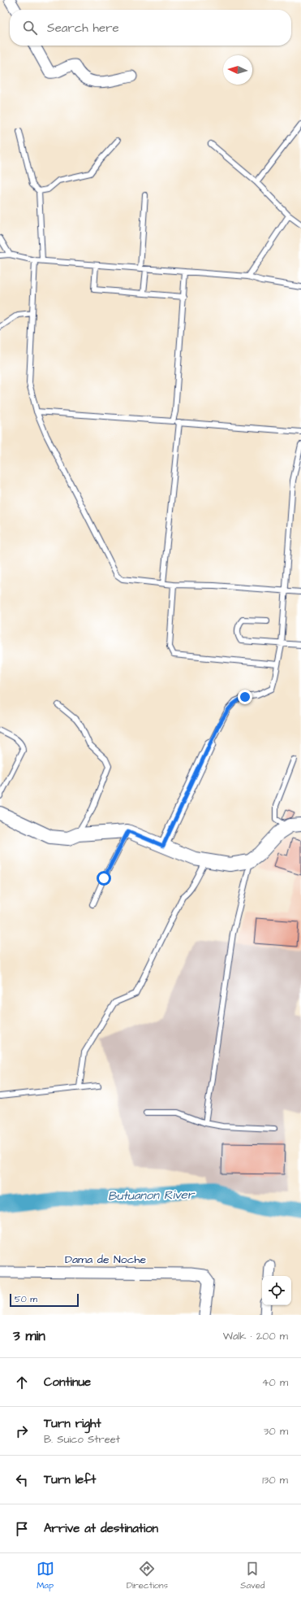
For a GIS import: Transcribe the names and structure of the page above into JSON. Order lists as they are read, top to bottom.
{
  "streets": {
    "street": ["Dama de Noche"]
  },
  "water": ["Butuanon River"],
  "scale_bar": "50 m",
  "north": "left",
  "page": {
    "search": "Search here",
    "scale": "50 m",
    "heading": ["3 min", "Walk · 200 m"],
    "list": [
      ["Continue", "40 m"],
      ["Turn right", "B. Suico Street", "30 m"],
      ["Turn left", "130 m"],
      "Arrive at destination"
    ],
    "nav": ["Map", "Directions", "Saved"]
  }
}
